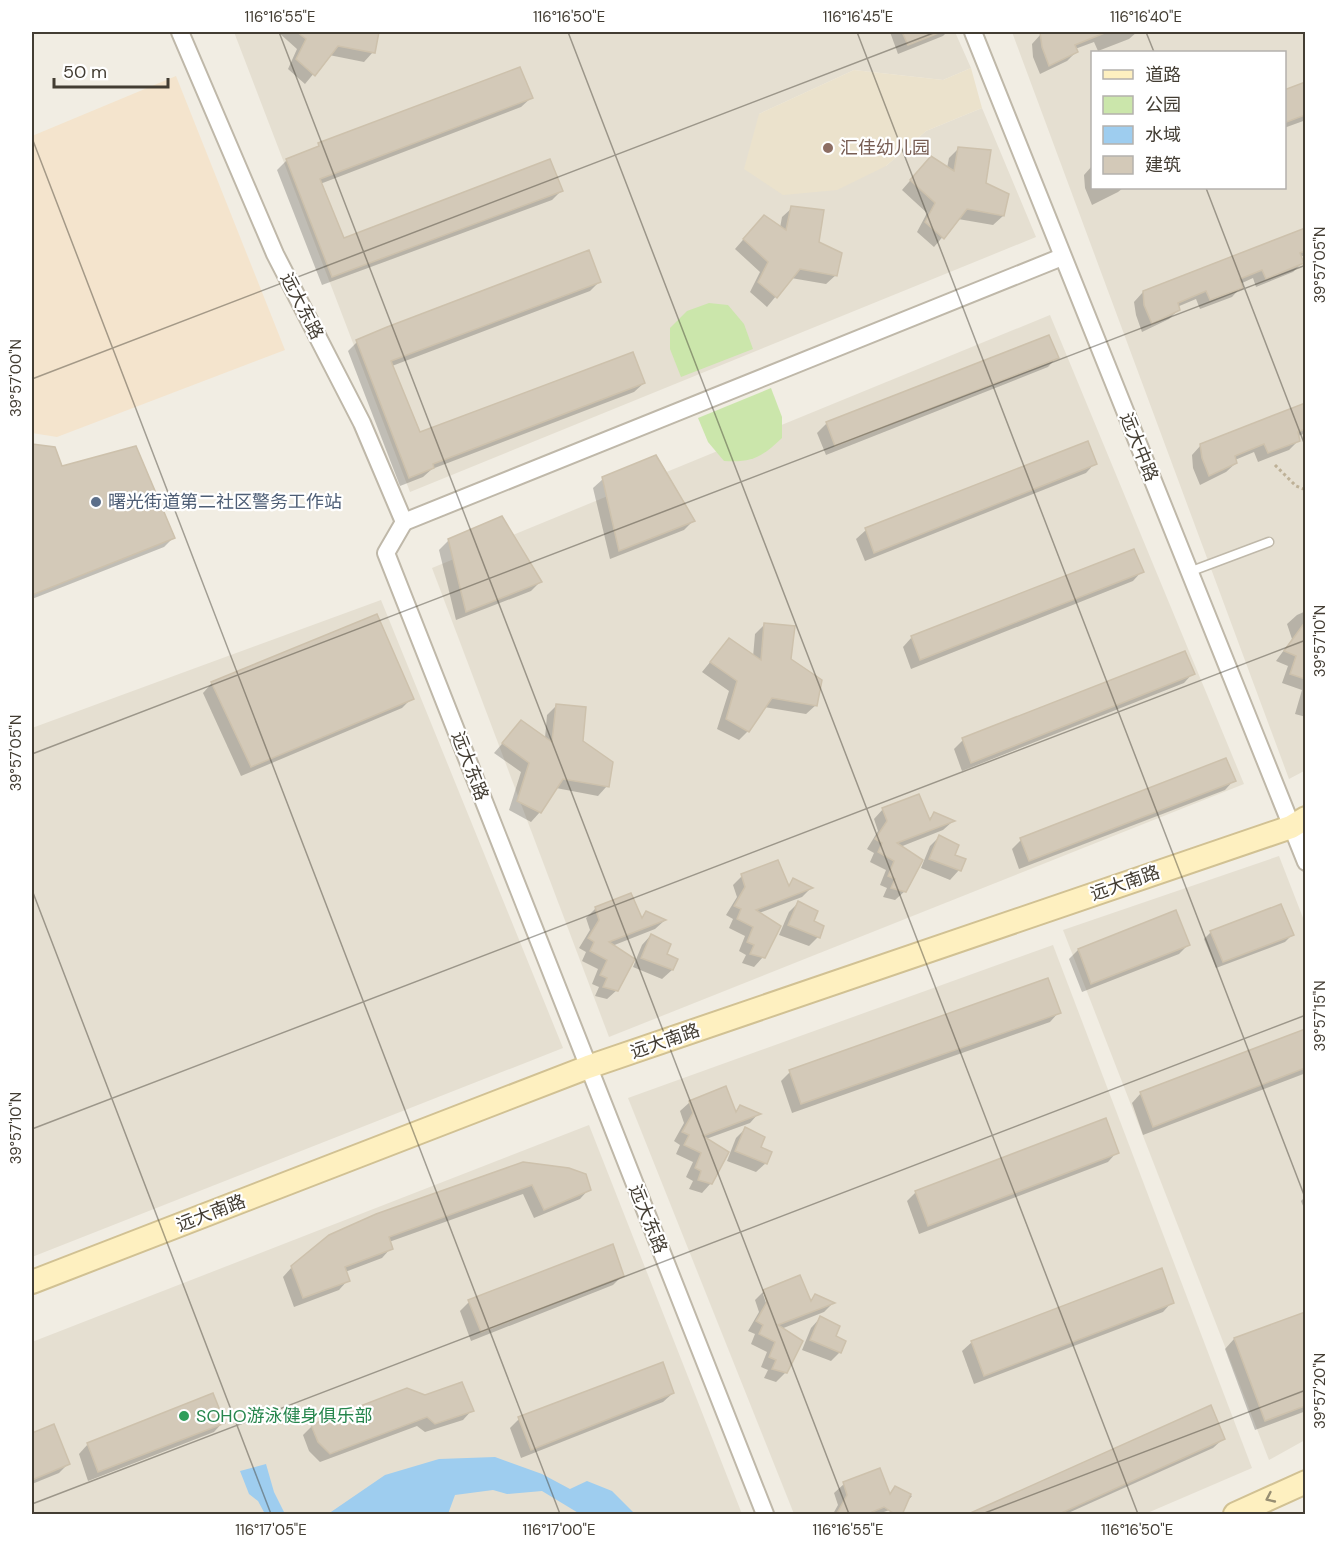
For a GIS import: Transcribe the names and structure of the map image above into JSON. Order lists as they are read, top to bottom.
{
  "streets": {
    "street": ["远大东路", "远大中路", "远大南路"]
  },
  "crossings": [
    ["远大东路", "远大南路"],
    ["远大中路", "远大南路"]
  ],
  "places": ["汇佳幼儿园", "曙光街道第二社区警务工作站", "SOHO游泳健身俱乐部"],
  "legend": [
    "道路",
    "公园",
    "水域",
    "建筑"
  ],
  "scale_bar": "50 m",
  "coordinates": [
    "116°16'55\"E",
    "116°16'50\"E",
    "116°16'45\"E",
    "116°16'40\"E",
    "39°57'05\"N",
    "39°57'00\"N",
    "39°57'10\"N",
    "39°57'15\"N",
    "39°57'20\"N",
    "116°17'05\"E",
    "116°17'00\"E"
  ]
}
